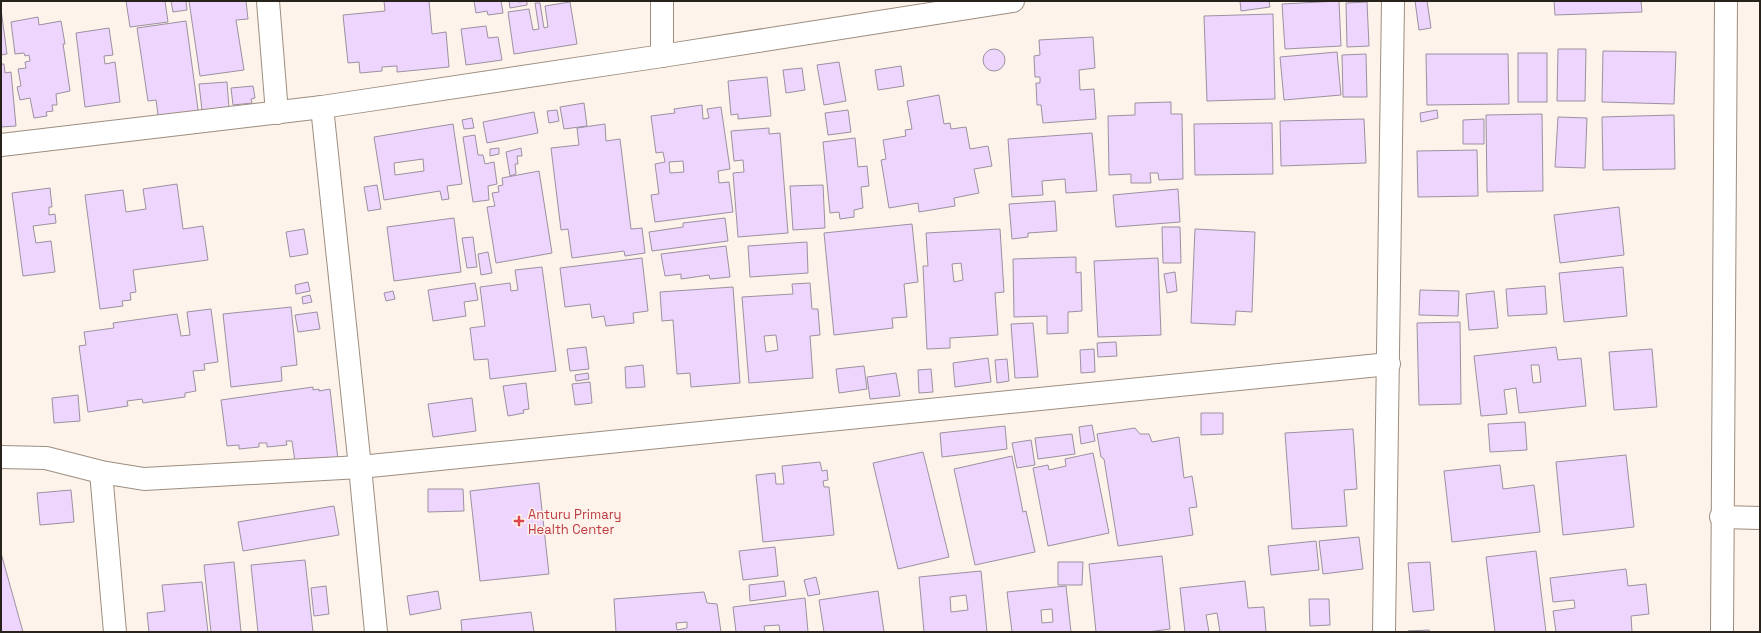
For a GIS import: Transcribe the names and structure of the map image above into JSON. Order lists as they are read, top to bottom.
{
  "places": {
    "health": ["Anturu Primary Health Center"]
  }
}
